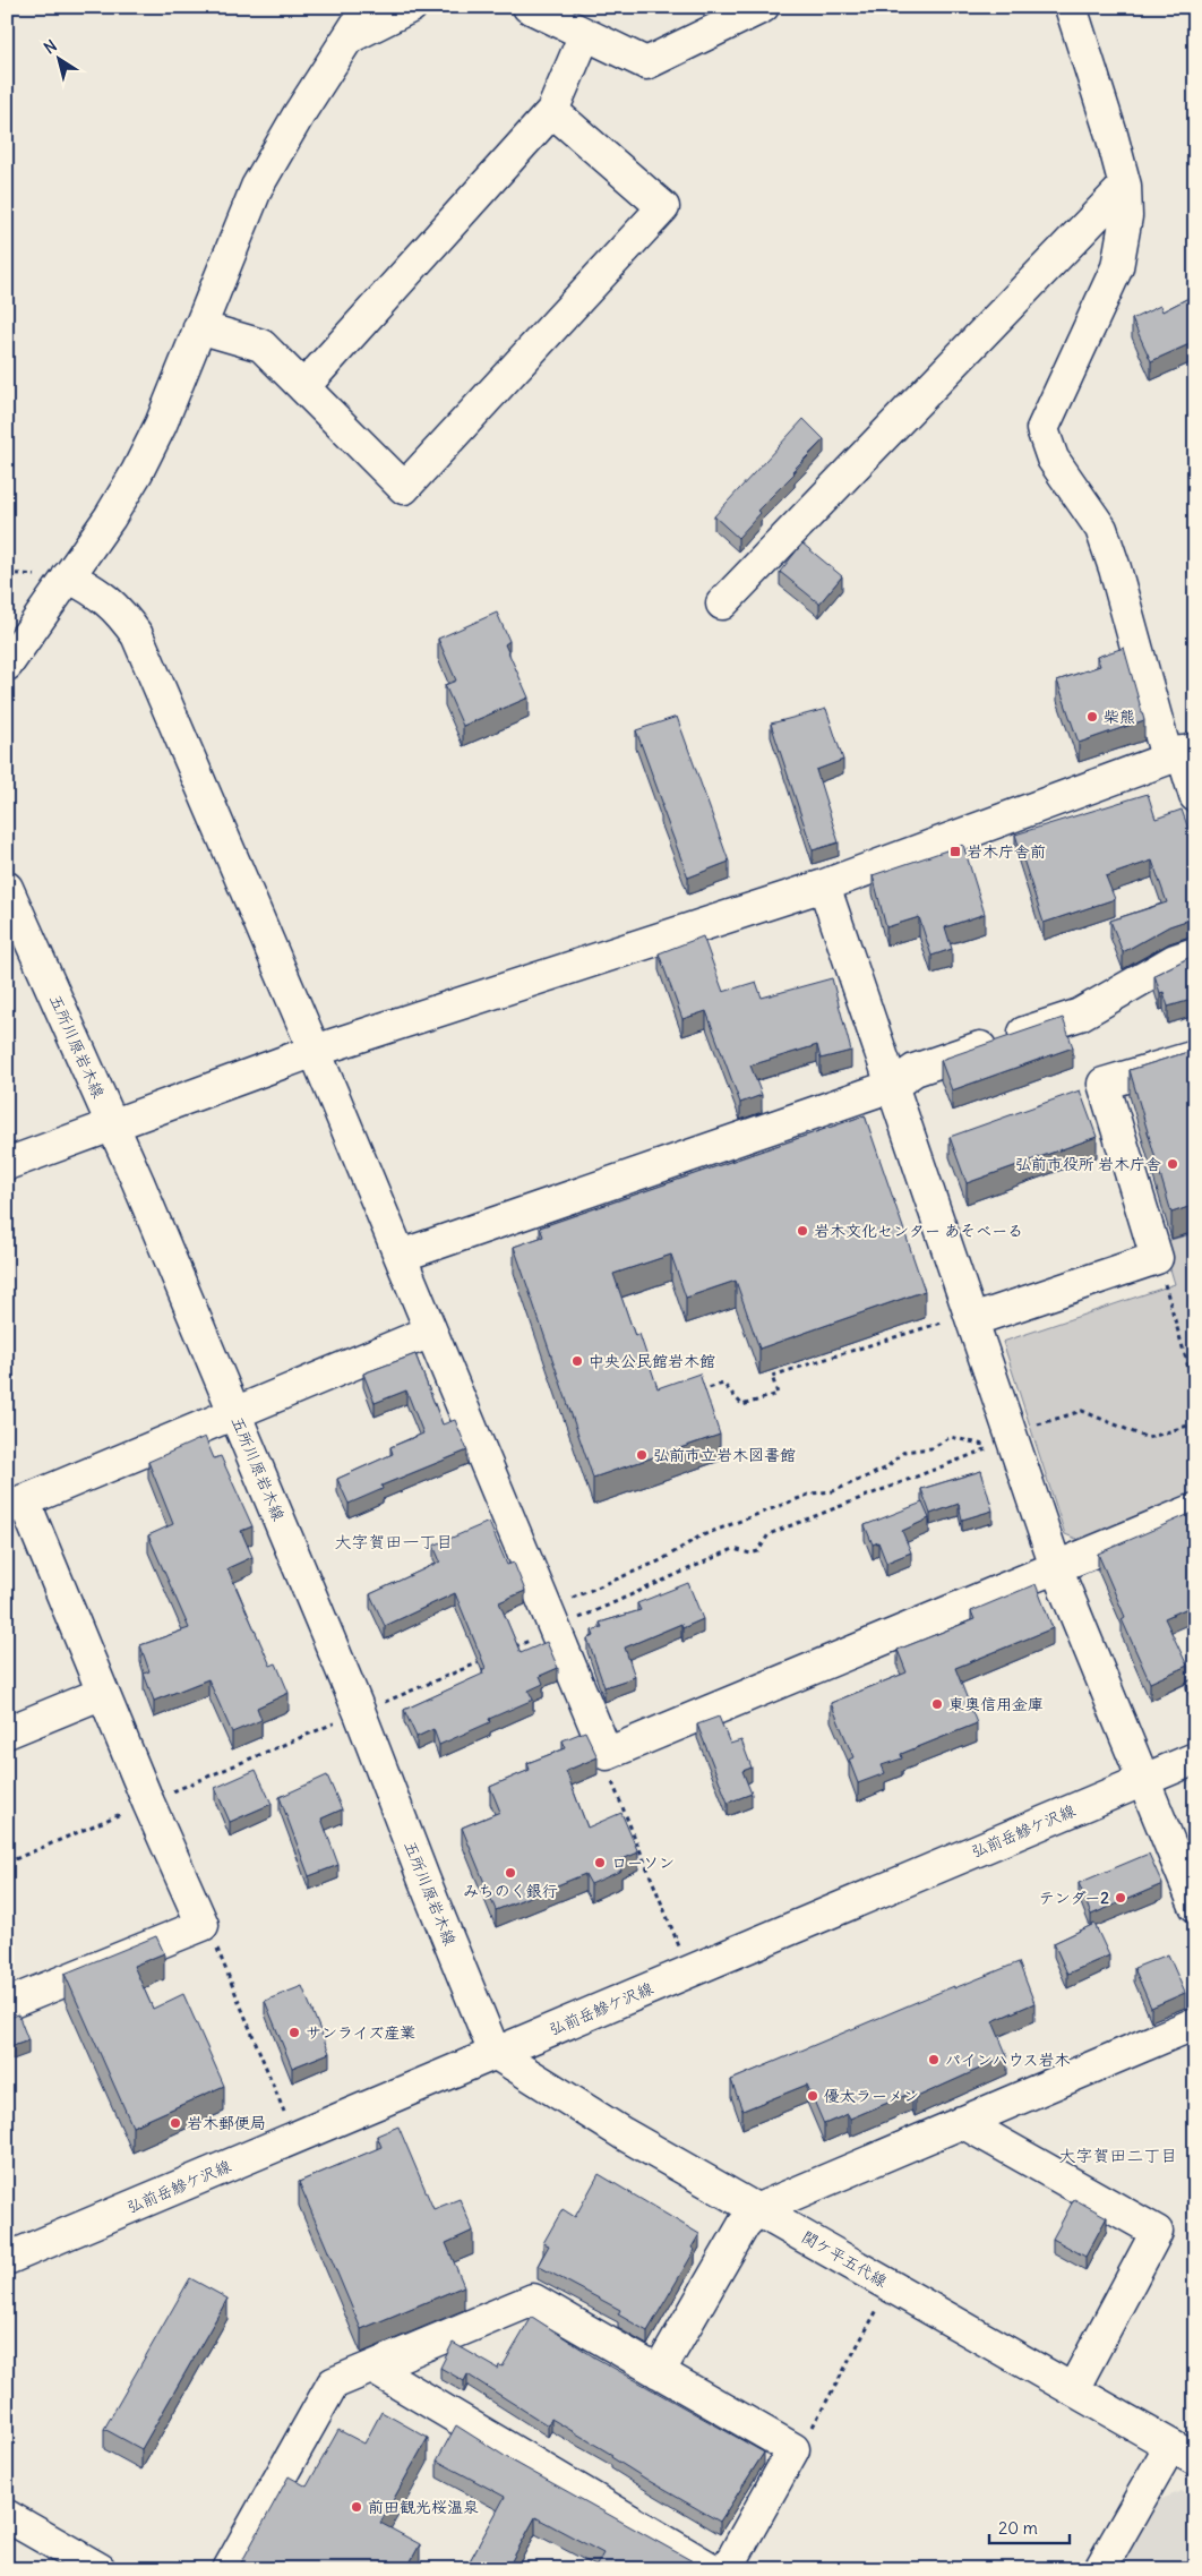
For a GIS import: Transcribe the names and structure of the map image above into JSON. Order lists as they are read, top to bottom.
{
  "streets": {
    "street": ["五所川原岩木線", "弘前岳鰺ケ沢線", "関ケ平五代線"]
  },
  "crossings": [
    ["五所川原岩木線", "弘前岳鰺ケ沢線"],
    ["五所川原岩木線", "関ケ平五代線"],
    ["弘前岳鰺ケ沢線", "関ケ平五代線"]
  ],
  "districts": ["大字賀田一丁目", "大字賀田二丁目"],
  "places": {
    "other": [
      "柴熊",
      "弘前市役所 岩木庁舎",
      "岩木文化センター あそべーる",
      "中央公民館岩木館",
      "弘前市立岩木図書館",
      "東奥信用金庫",
      "ローソン",
      "みちのく銀行",
      "テンダー2",
      "サンライズ産業",
      "パインハウス岩木",
      "優太ラーメン",
      "岩木郵便局",
      "前田観光桜温泉"
    ],
    "transit": ["岩木庁舎前"]
  },
  "scale_bar": "20 m",
  "north": "top left"
}
